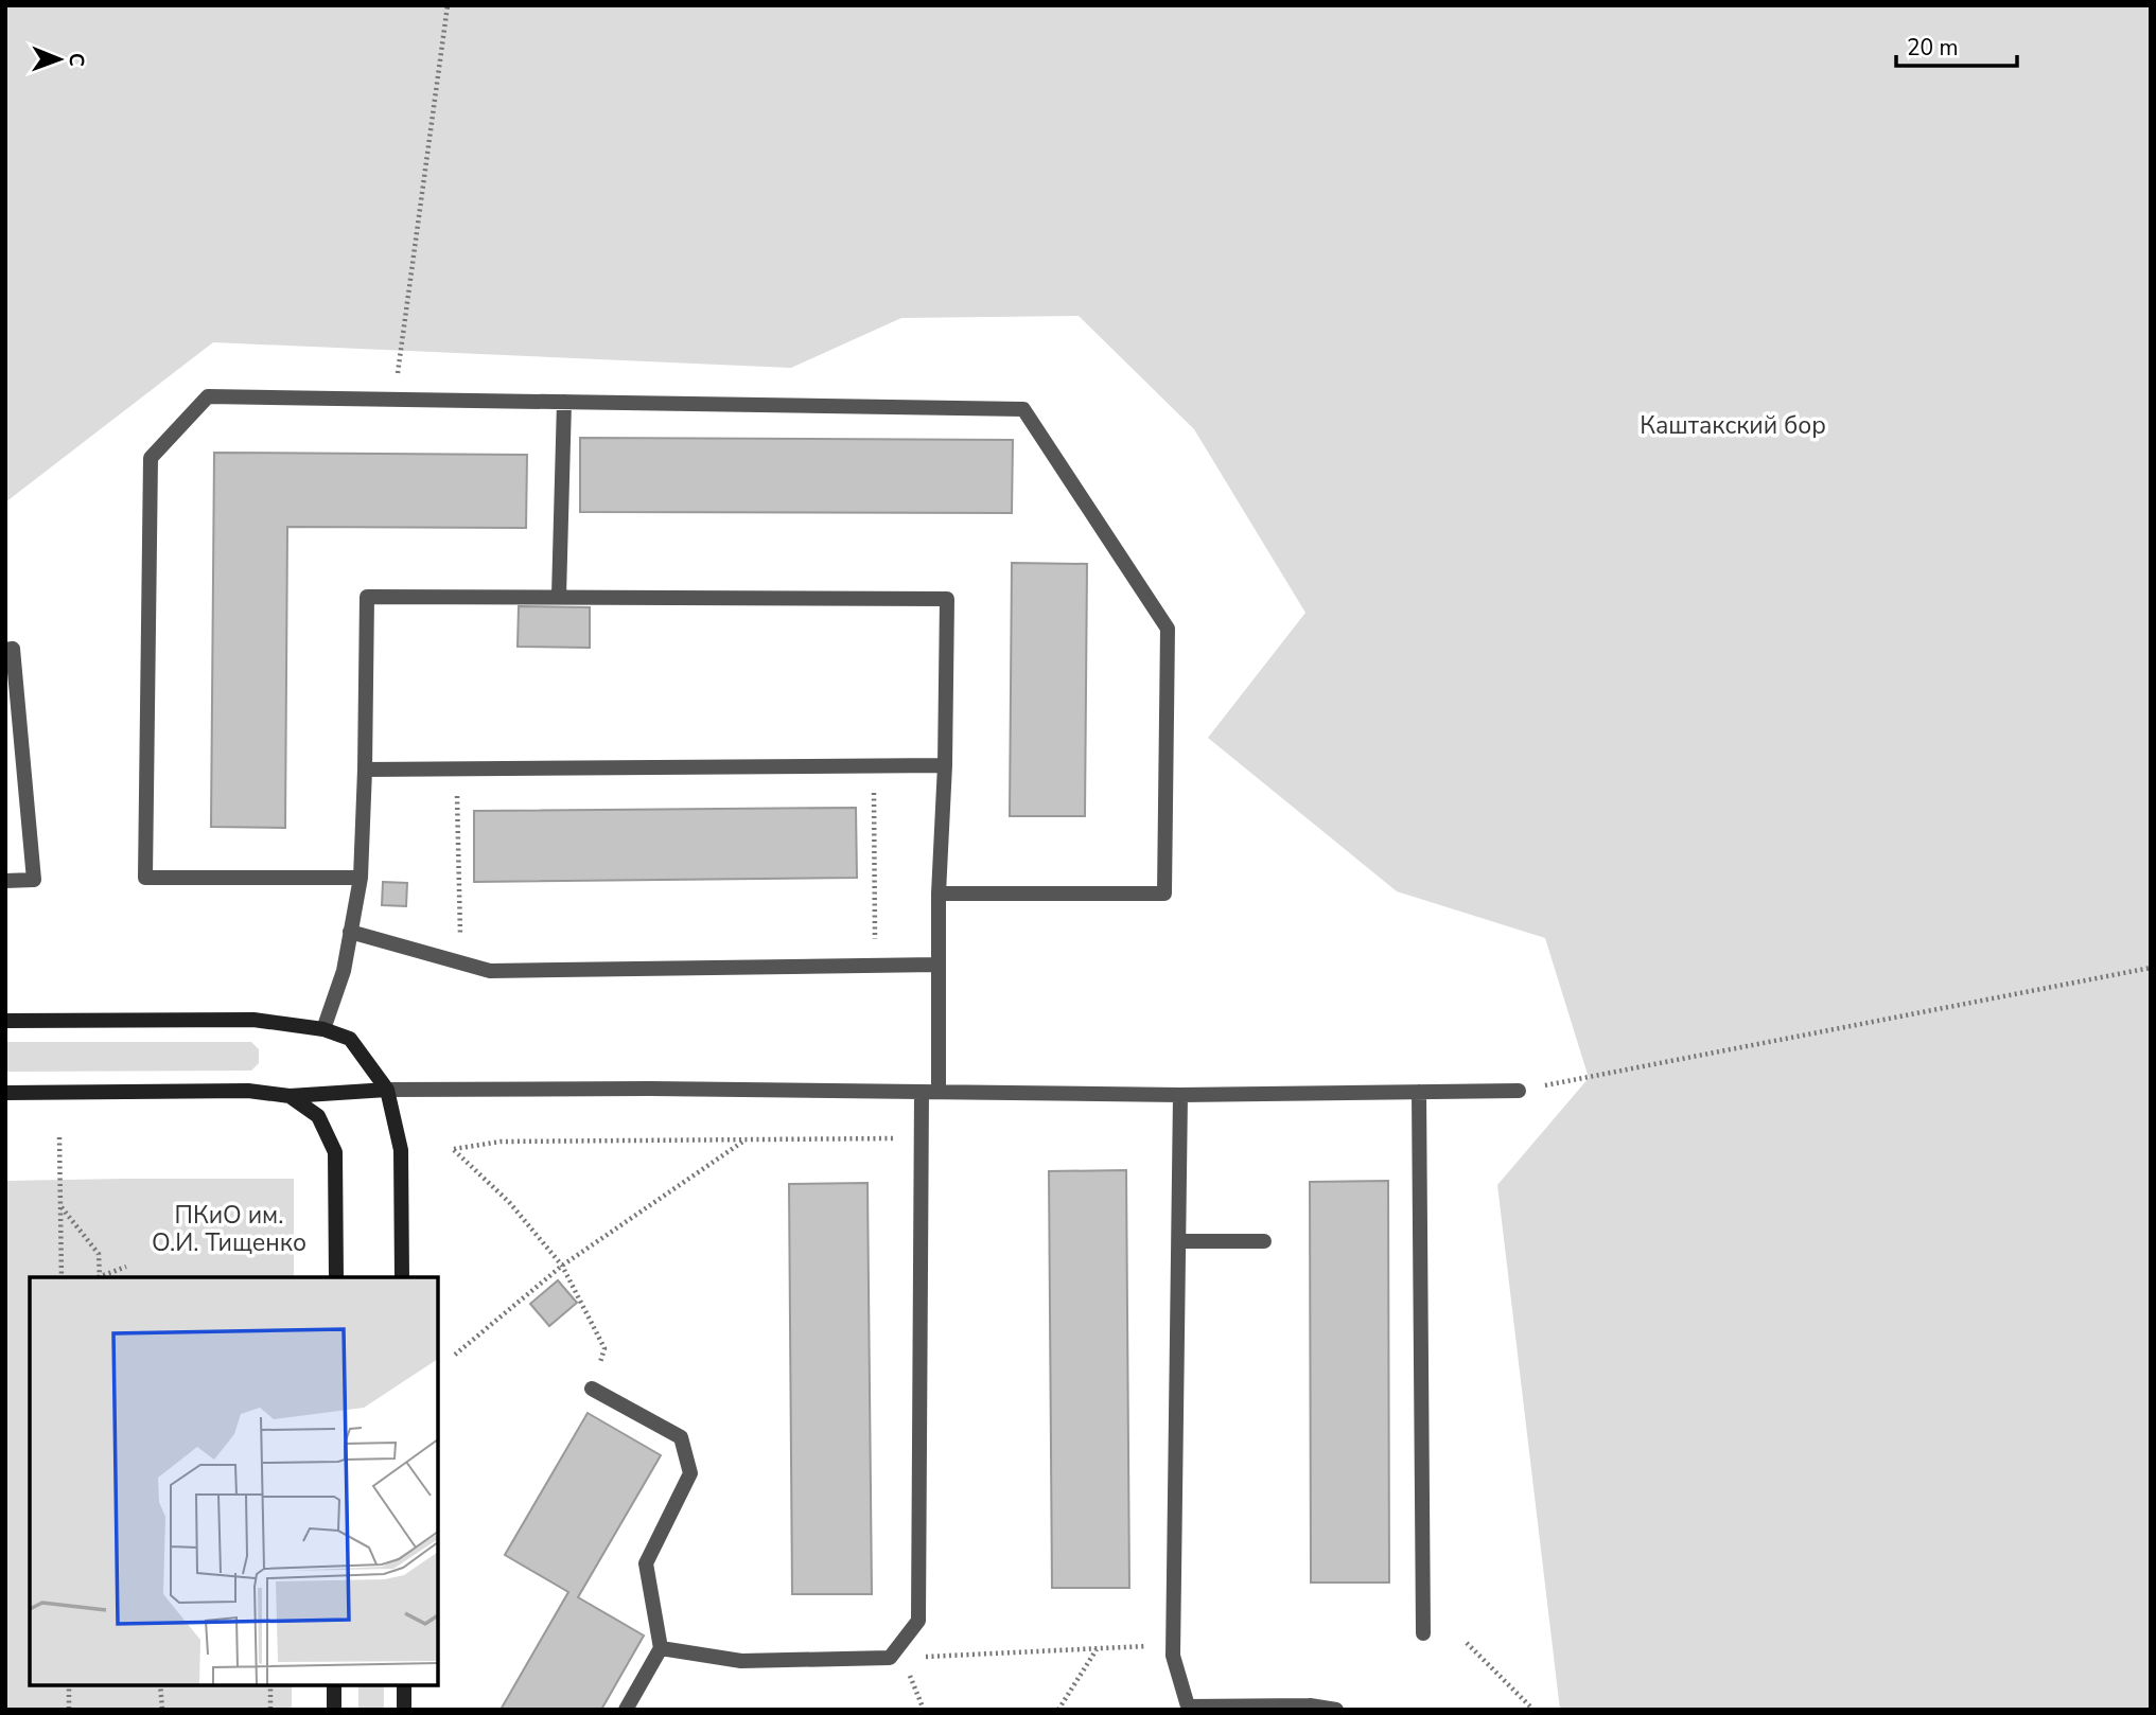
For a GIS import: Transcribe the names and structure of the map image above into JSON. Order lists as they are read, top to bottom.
{
  "parks": ["Каштакский бор", "ПКиО им. О.И. Тищенко"],
  "scale_bar": "20 m",
  "north": "right"
}
